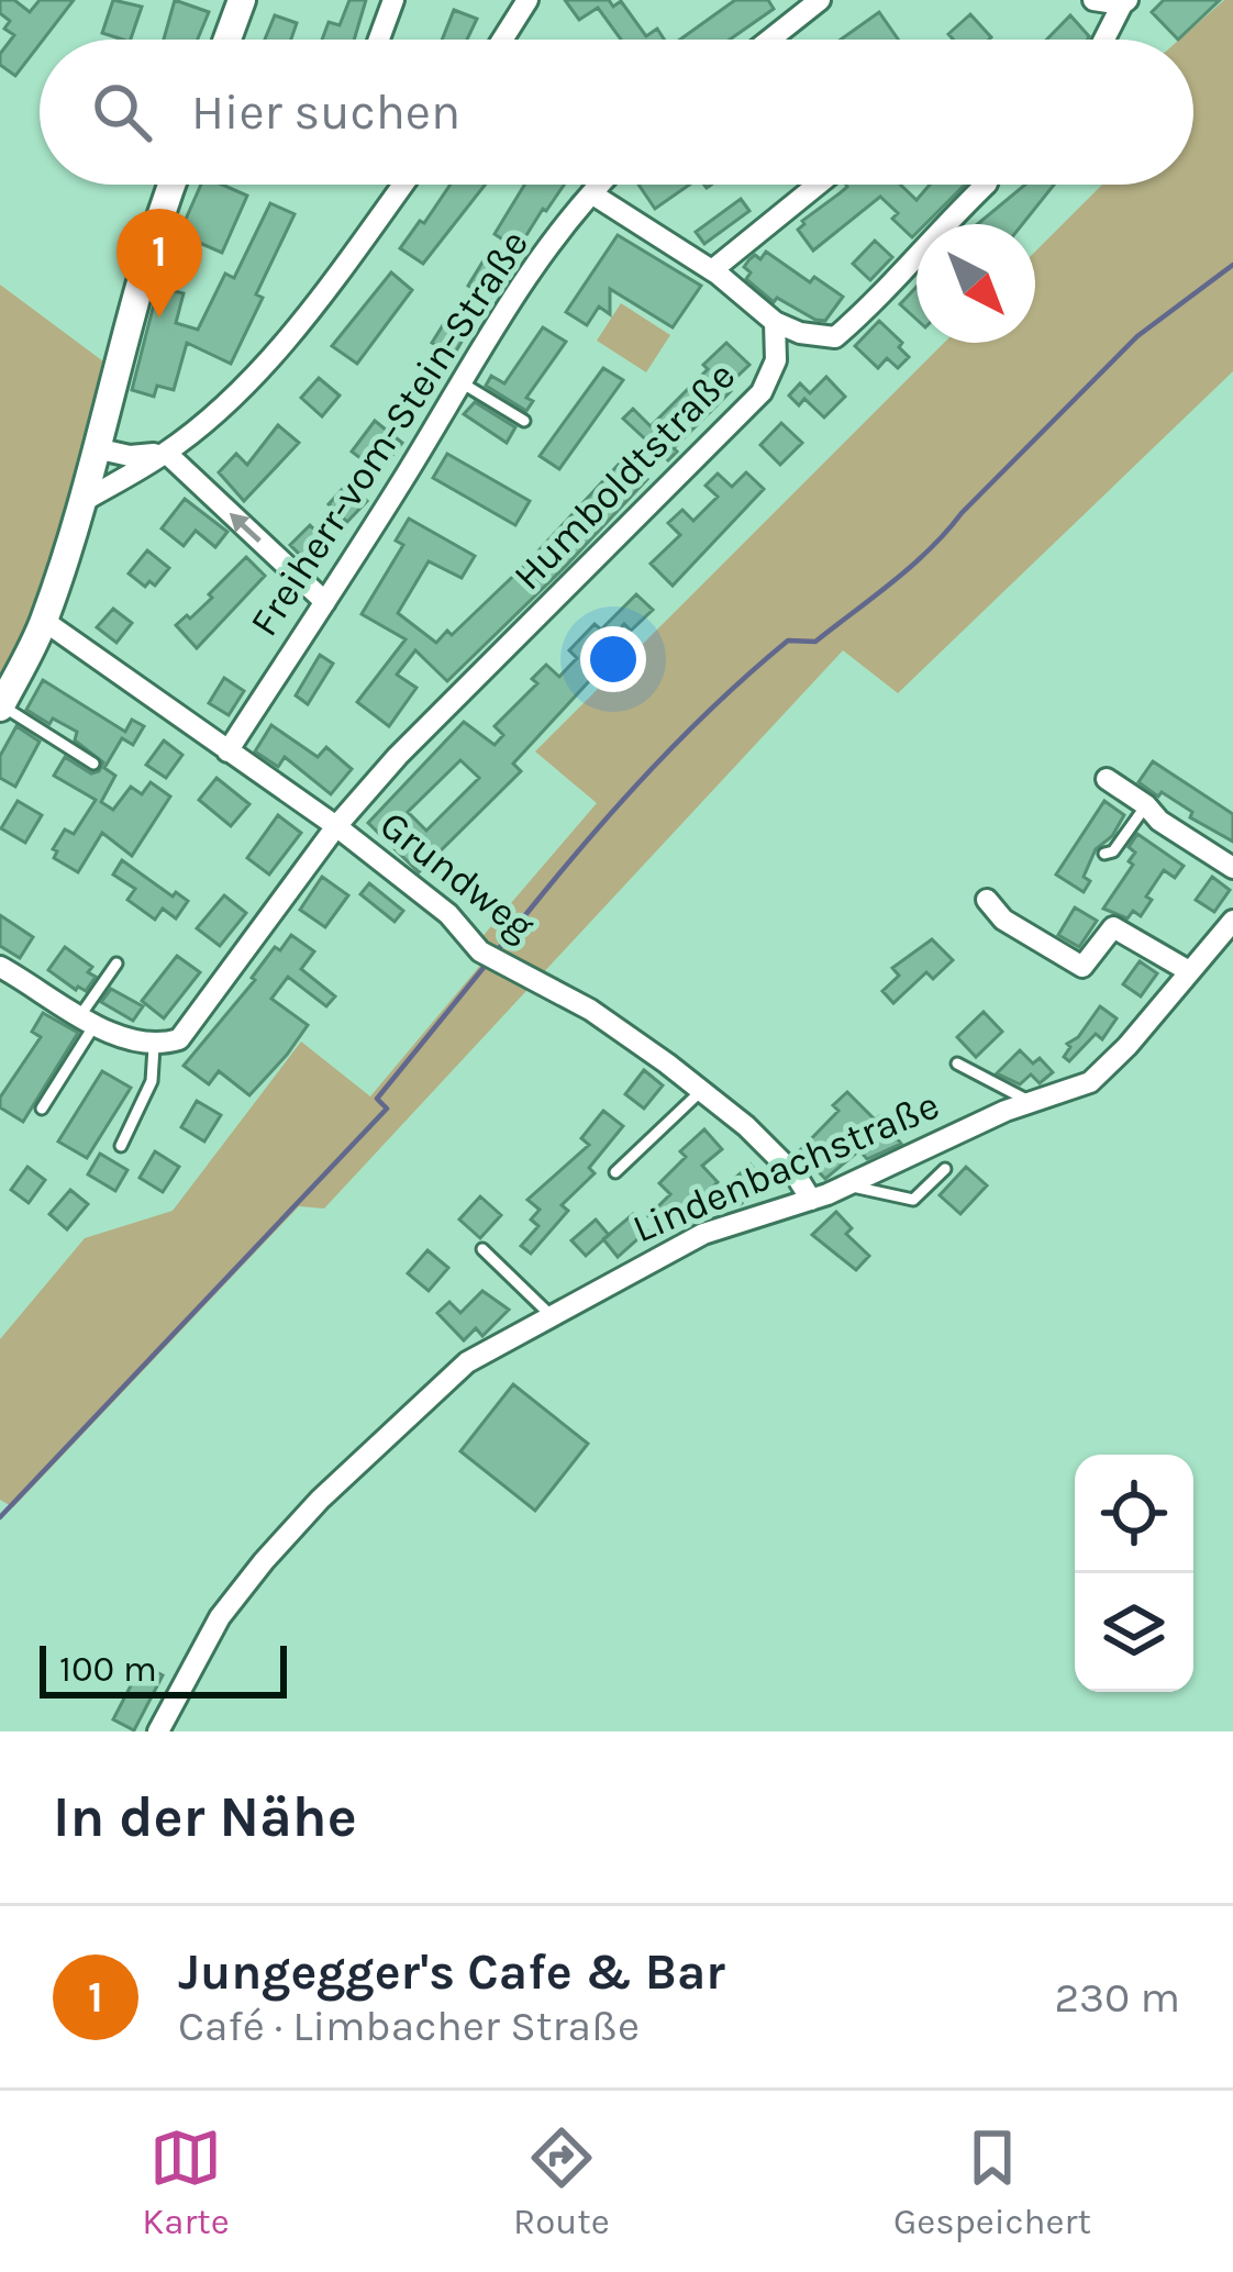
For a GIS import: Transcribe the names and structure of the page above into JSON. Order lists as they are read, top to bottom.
{
  "streets": {
    "street": [
      "Freiherr-vom-Stein-Straße",
      "Humboldtstraße",
      "Grundweg",
      "Lindenbachstraße"
    ]
  },
  "crossings": [
    ["Freiherr-vom-Stein-Straße", "Grundweg"],
    ["Humboldtstraße", "Grundweg"],
    ["Grundweg", "Lindenbachstraße"]
  ],
  "scale_bar": "100 m",
  "north": "bottom right",
  "page": {
    "search": "Hier suchen",
    "pins": "1",
    "scale": "100 m",
    "heading": "In der Nähe",
    "list": [
      {
        "mark": "1",
        "name": "Jungegger's Cafe & Bar",
        "note": "Café · Limbacher Straße",
        "value": "230 m"
      }
    ],
    "nav": ["Karte", "Route", "Gespeichert"]
  }
}
